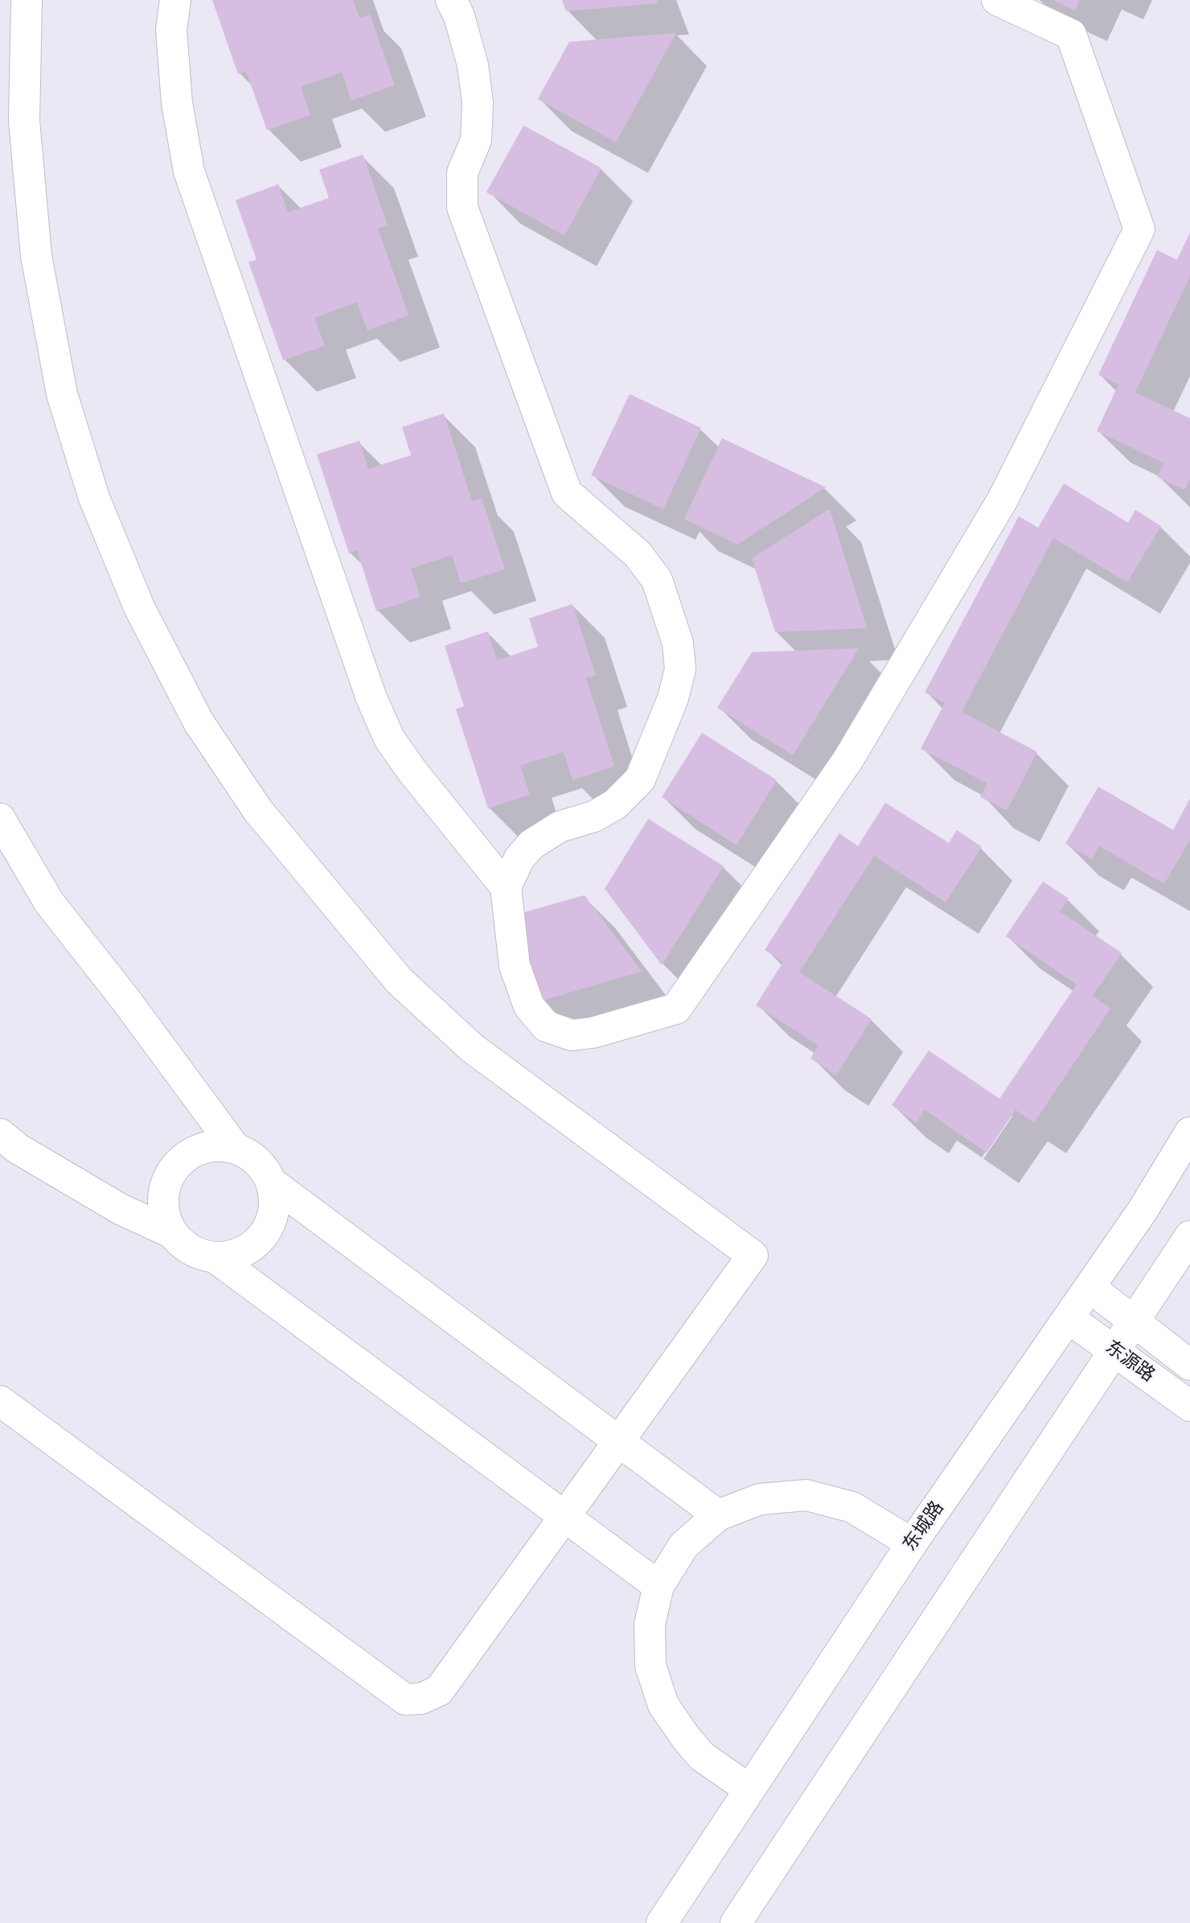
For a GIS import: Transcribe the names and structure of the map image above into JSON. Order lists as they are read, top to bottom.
{
  "streets": {
    "main road": ["东源路", "东城路"]
  },
  "crossings": [
    ["东源路", "东城路"]
  ]
}
